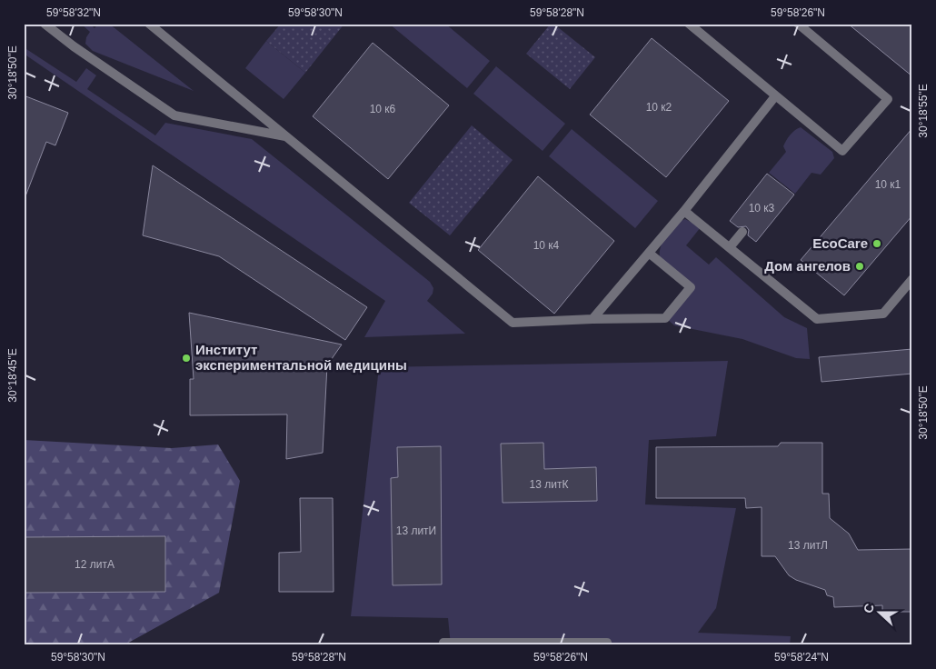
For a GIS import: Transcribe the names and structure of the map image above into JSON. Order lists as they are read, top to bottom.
{
  "places": ["EcoCare", "Дом ангелов", "Институт экспериментальной медицины"],
  "house_numbers": [
    "10 к2",
    "10 к6",
    "10 к1",
    "10 к3",
    "10 к4",
    "13 литК",
    "13 литИ",
    "13 литЛ",
    "12 литА"
  ],
  "north": "left",
  "coordinates": [
    "59°58'32\"N",
    "59°58'30\"N",
    "59°58'28\"N",
    "59°58'26\"N",
    "30°18'50\"E",
    "30°18'55\"E",
    "30°18'45\"E",
    "59°58'24\"N"
  ]
}
